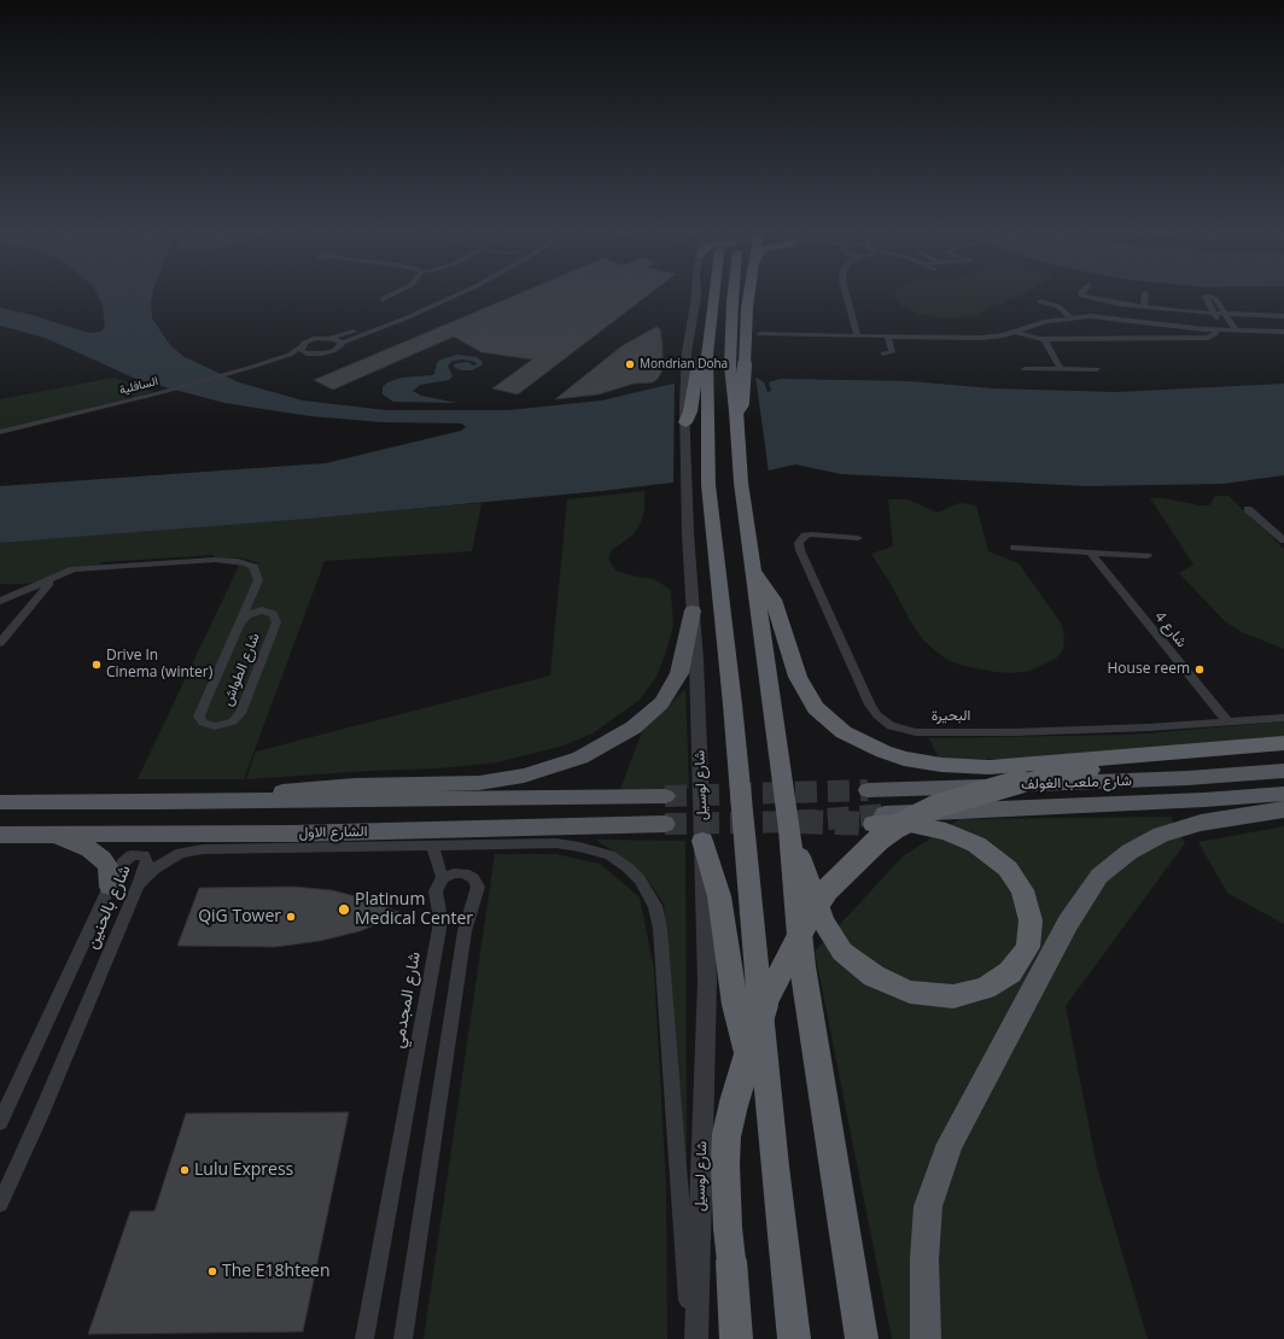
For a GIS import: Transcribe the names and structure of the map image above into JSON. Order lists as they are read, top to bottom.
{
  "streets": {
    "highway": ["شارع لوسيل"],
    "main road": ["شارع ملعب الغولف", "الشارع الاول"],
    "street": [
      "السافلية",
      "شارع 4",
      "شارع الطواش",
      "البحيرة",
      "شارع بالحنين",
      "شارع المجدمي"
    ]
  },
  "crossings": [
    ["شارع 4", "البحيرة"],
    ["شارع لوسيل", "الشارع الاول"],
    ["الشارع الاول", "شارع بالحنين"]
  ],
  "places": [
    "Mondrian Doha",
    "Drive In Cinema (winter)",
    "House reem",
    "Platinum Medical Center",
    "QiG Tower",
    "Lulu Express",
    "The E18hteen"
  ]
}
